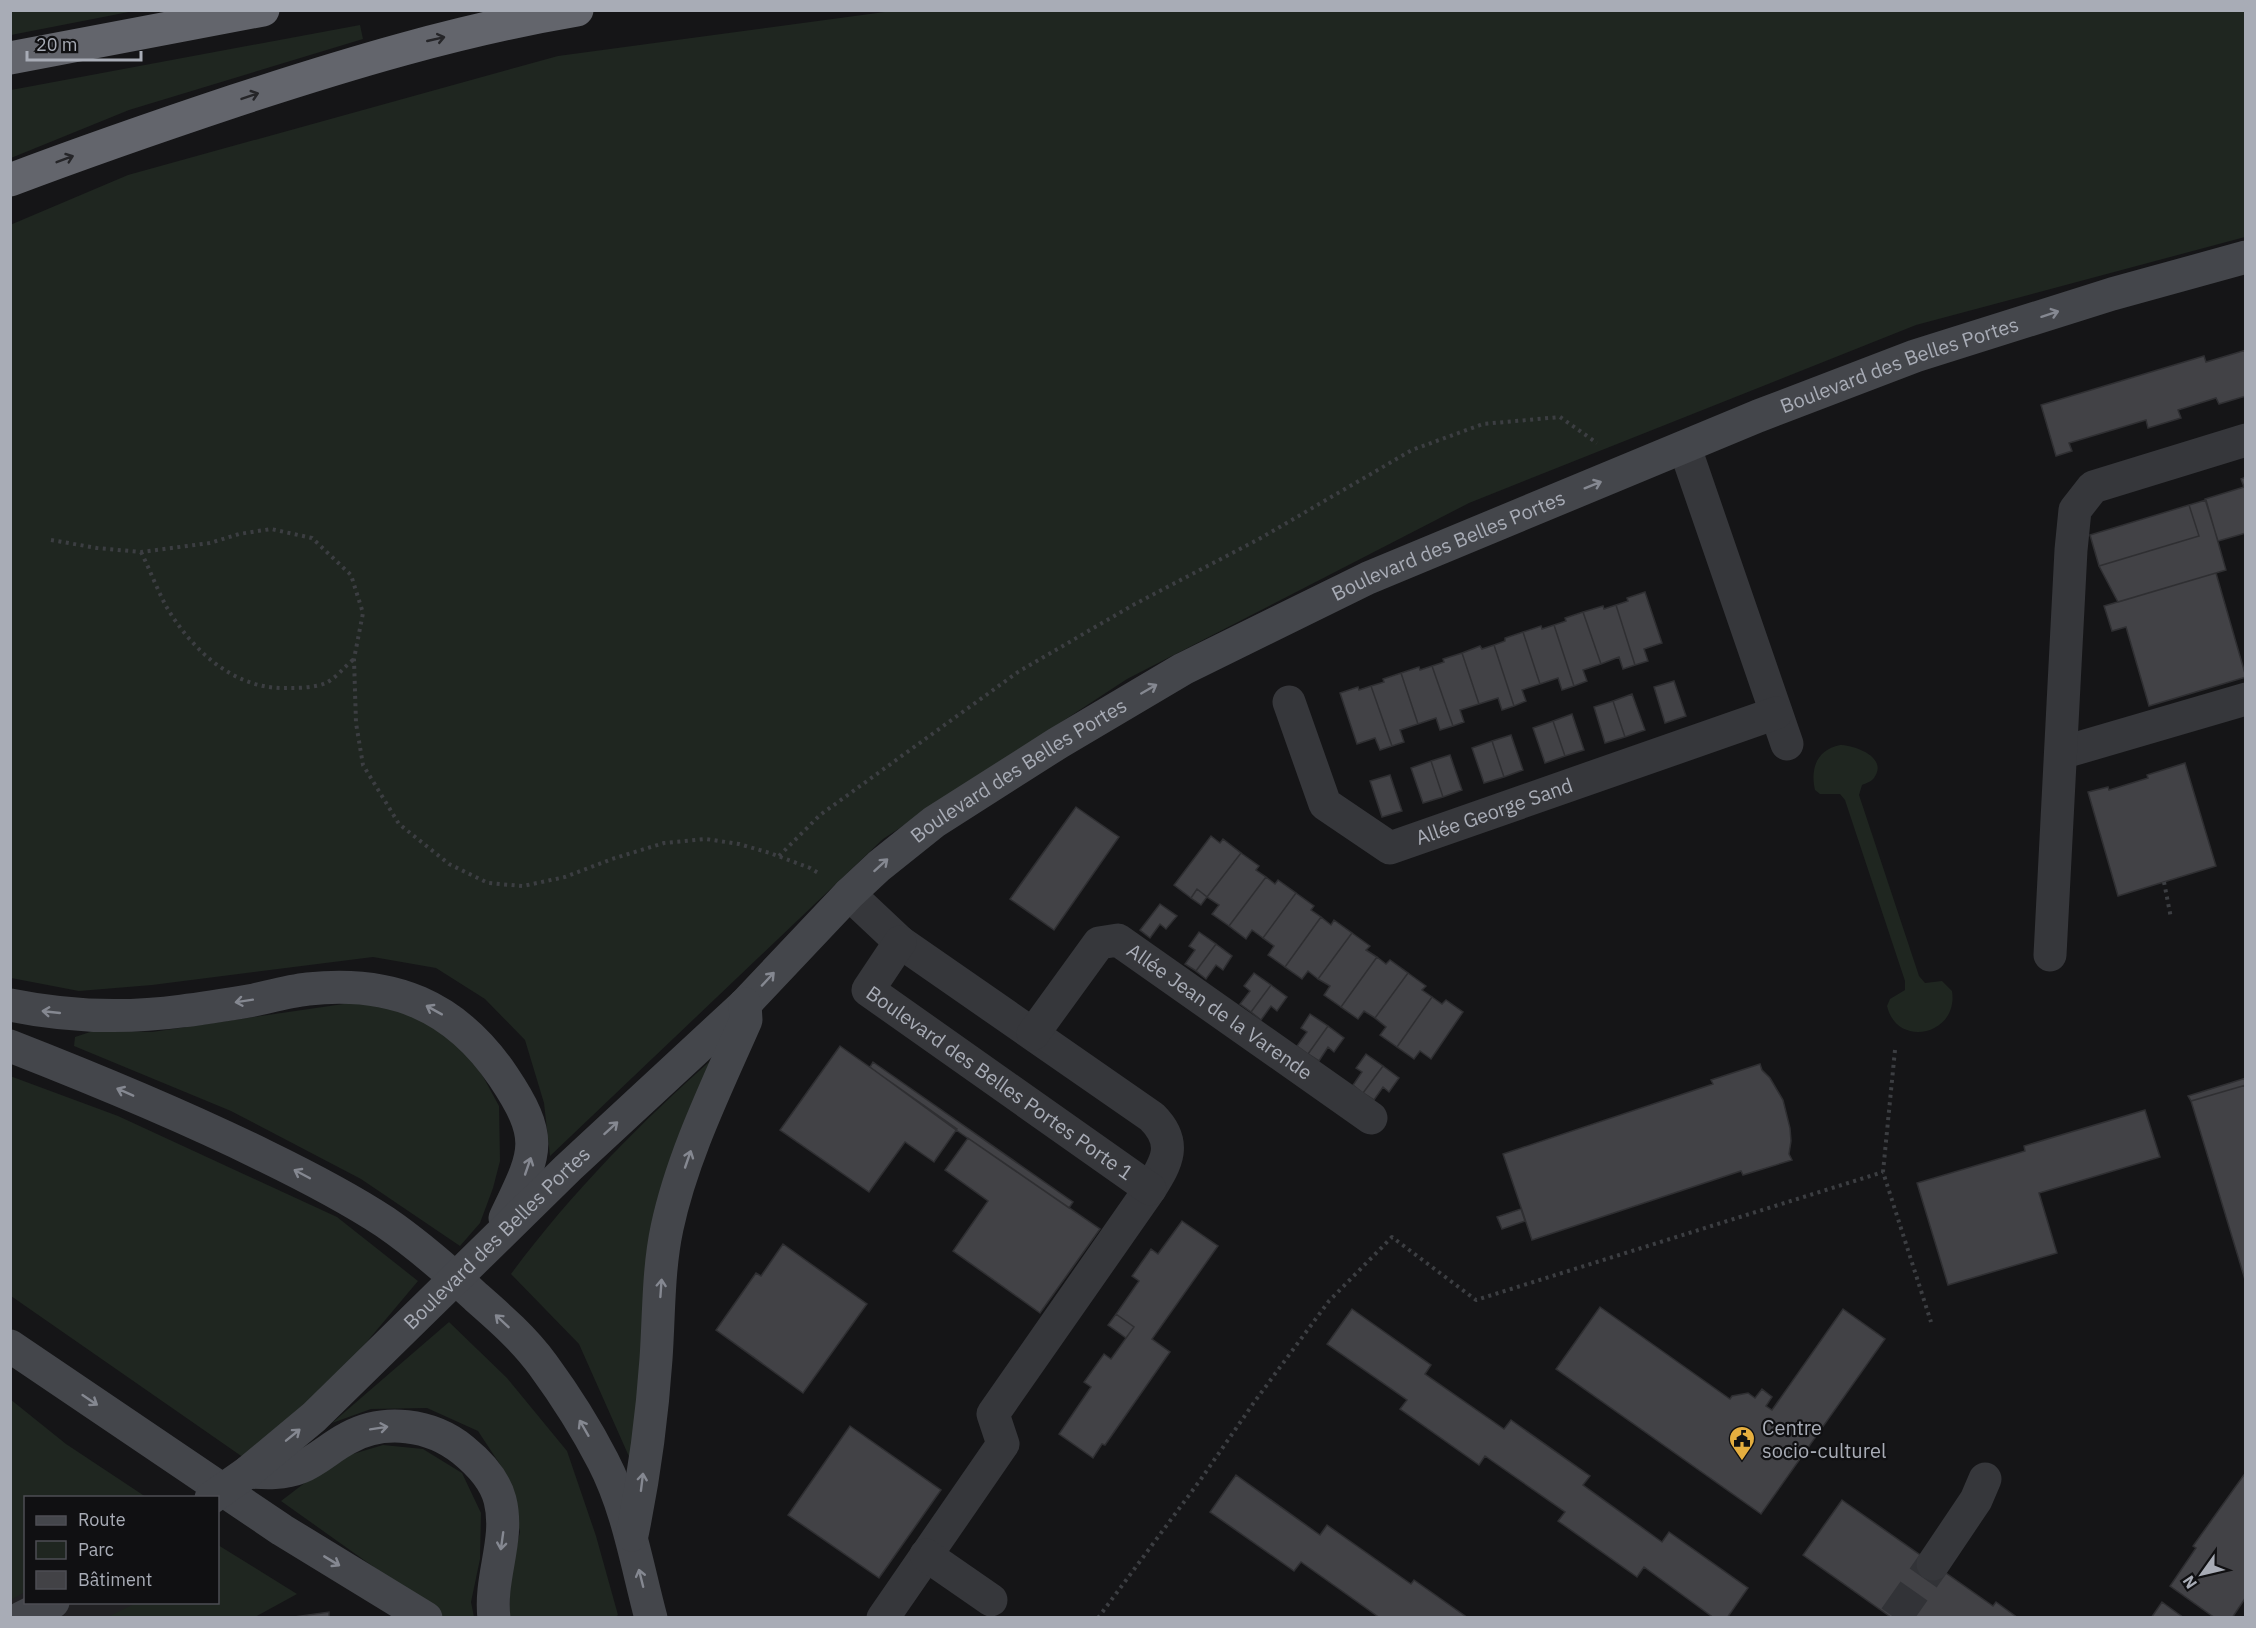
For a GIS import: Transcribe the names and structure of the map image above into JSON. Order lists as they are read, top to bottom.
{
  "streets": {
    "street": [
      "Boulevard des Belles Portes",
      "Allée George Sand",
      "Allée Jean de la Varende",
      "Boulevard des Belles Portes Porte 1"
    ]
  },
  "crossings": [
    ["Boulevard des Belles Portes", "Boulevard des Belles Portes Porte 1"],
    ["Allée Jean de la Varende", "Boulevard des Belles Portes Porte 1"]
  ],
  "one_way": ["Boulevard des Belles Portes"],
  "places": {
    "public building": ["Centre socio-culturel"]
  },
  "legend": ["Route", "Parc", "Bâtiment"],
  "scale_bar": "20 m",
  "north": "bottom left"
}
